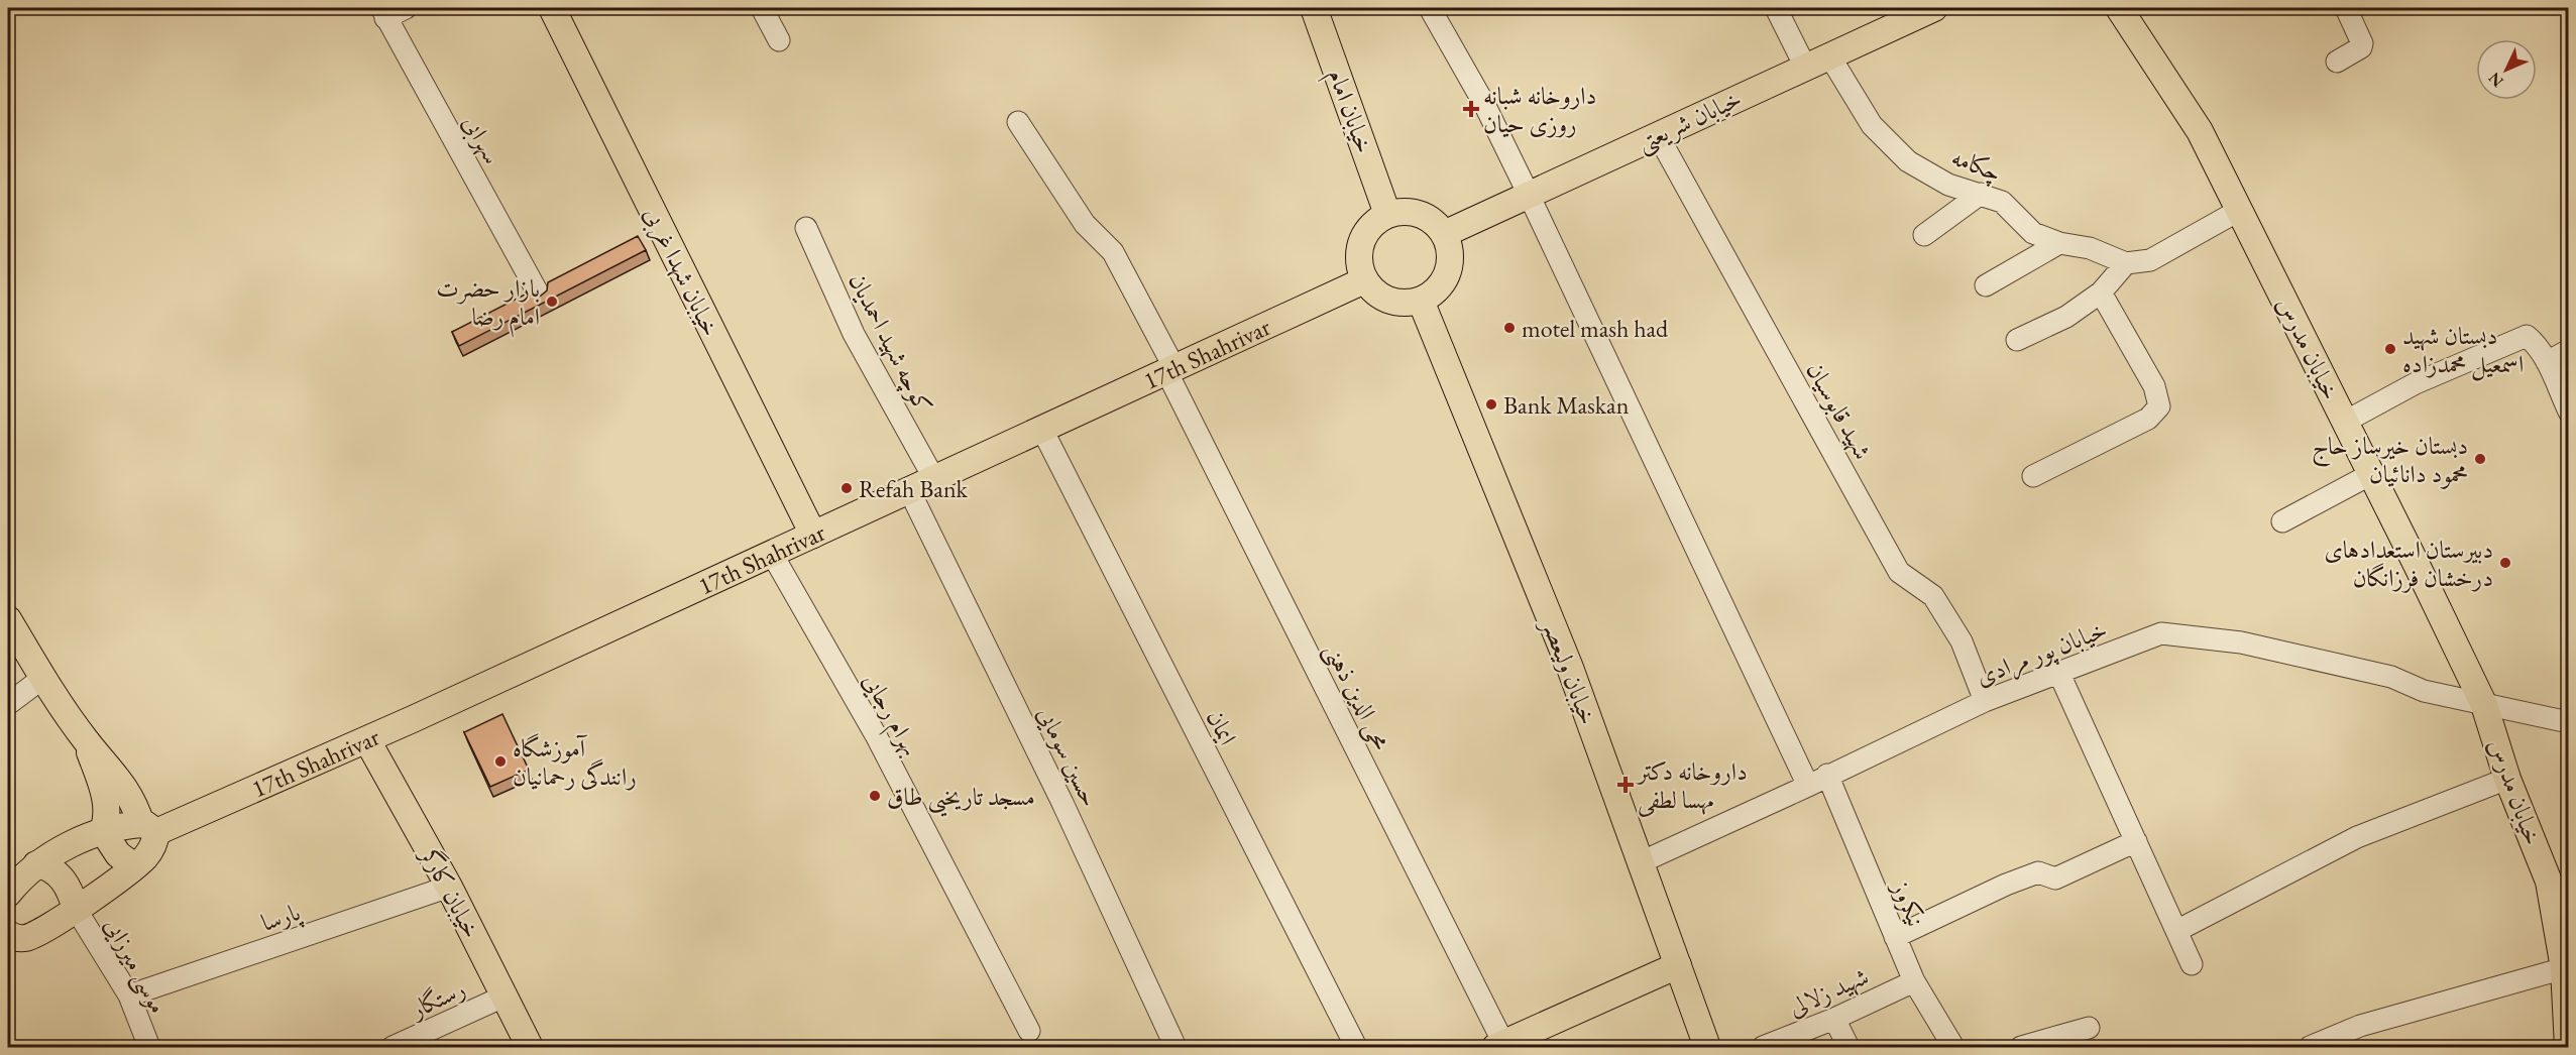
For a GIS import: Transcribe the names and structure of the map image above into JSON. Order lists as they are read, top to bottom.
{
  "streets": {
    "main road": [
      "خیابان امام",
      "خیابان شریعتی",
      "خیابان شهدا غربی",
      "خیابان مدرس",
      "17th Shahrivar",
      "خیابان ولیعصر",
      "خیابان کارگر"
    ],
    "street": [
      "سهرابی",
      "چکامه",
      "کوچه شهید احمدیان",
      "شهید قابوسیان",
      "خیابان پور مرادی",
      "محی الدین ذهنی",
      "بهرام رجایی",
      "ایمان",
      "حسین سومایی",
      "نیکروز",
      "پارسا",
      "موسی میرزایی",
      "شهید زلالی",
      "رستگار"
    ]
  },
  "crossings": [
    ["خیابان امام", "خیابان شریعتی"],
    ["خیابان امام", "17th Shahrivar"],
    ["خیابان امام", "خیابان ولیعصر"],
    ["خیابان شریعتی", "چکامه"],
    ["خیابان شریعتی", "17th Shahrivar"],
    ["خیابان شریعتی", "شهید قابوسیان"],
    ["خیابان شریعتی", "خیابان ولیعصر"],
    ["خیابان شهدا غربی", "17th Shahrivar"],
    ["کوچه شهید احمدیان", "17th Shahrivar"],
    ["خیابان مدرس", "خیابان پور مرادی"],
    ["17th Shahrivar", "خیابان ولیعصر"],
    ["17th Shahrivar", "محی الدین ذهنی"],
    ["17th Shahrivar", "بهرام رجایی"],
    ["17th Shahrivar", "ایمان"],
    ["17th Shahrivar", "حسین سومایی"],
    ["17th Shahrivar", "خیابان کارگر"],
    ["شهید قابوسیان", "خیابان پور مرادی"],
    ["خیابان پور مرادی", "خیابان ولیعصر"],
    ["خیابان پور مرادی", "نیکروز"],
    ["خیابان کارگر", "پارسا"],
    ["خیابان کارگر", "رستگار"],
    ["نیکروز", "شهید زلالی"],
    ["پارسا", "موسی میرزایی"]
  ],
  "places": {
    "health": ["داروخانه شبانه روزی حیان", "داروخانه دکتر مهسا لطفی"],
    "other": [
      "بازار حضرت امام رضا",
      "motel mash had",
      "دبستان شهید اسمعیل محمدزاده",
      "Bank Maskan",
      "دبستان خیرساز حاج محمود دانائیان",
      "Refah Bank",
      "دبیرستان استعدادهای درخشان فرزانگان",
      "آموزشگاه رانندگی رحمانیان",
      "مسجد تاریخیی طاق"
    ]
  },
  "north": "bottom left"
}
